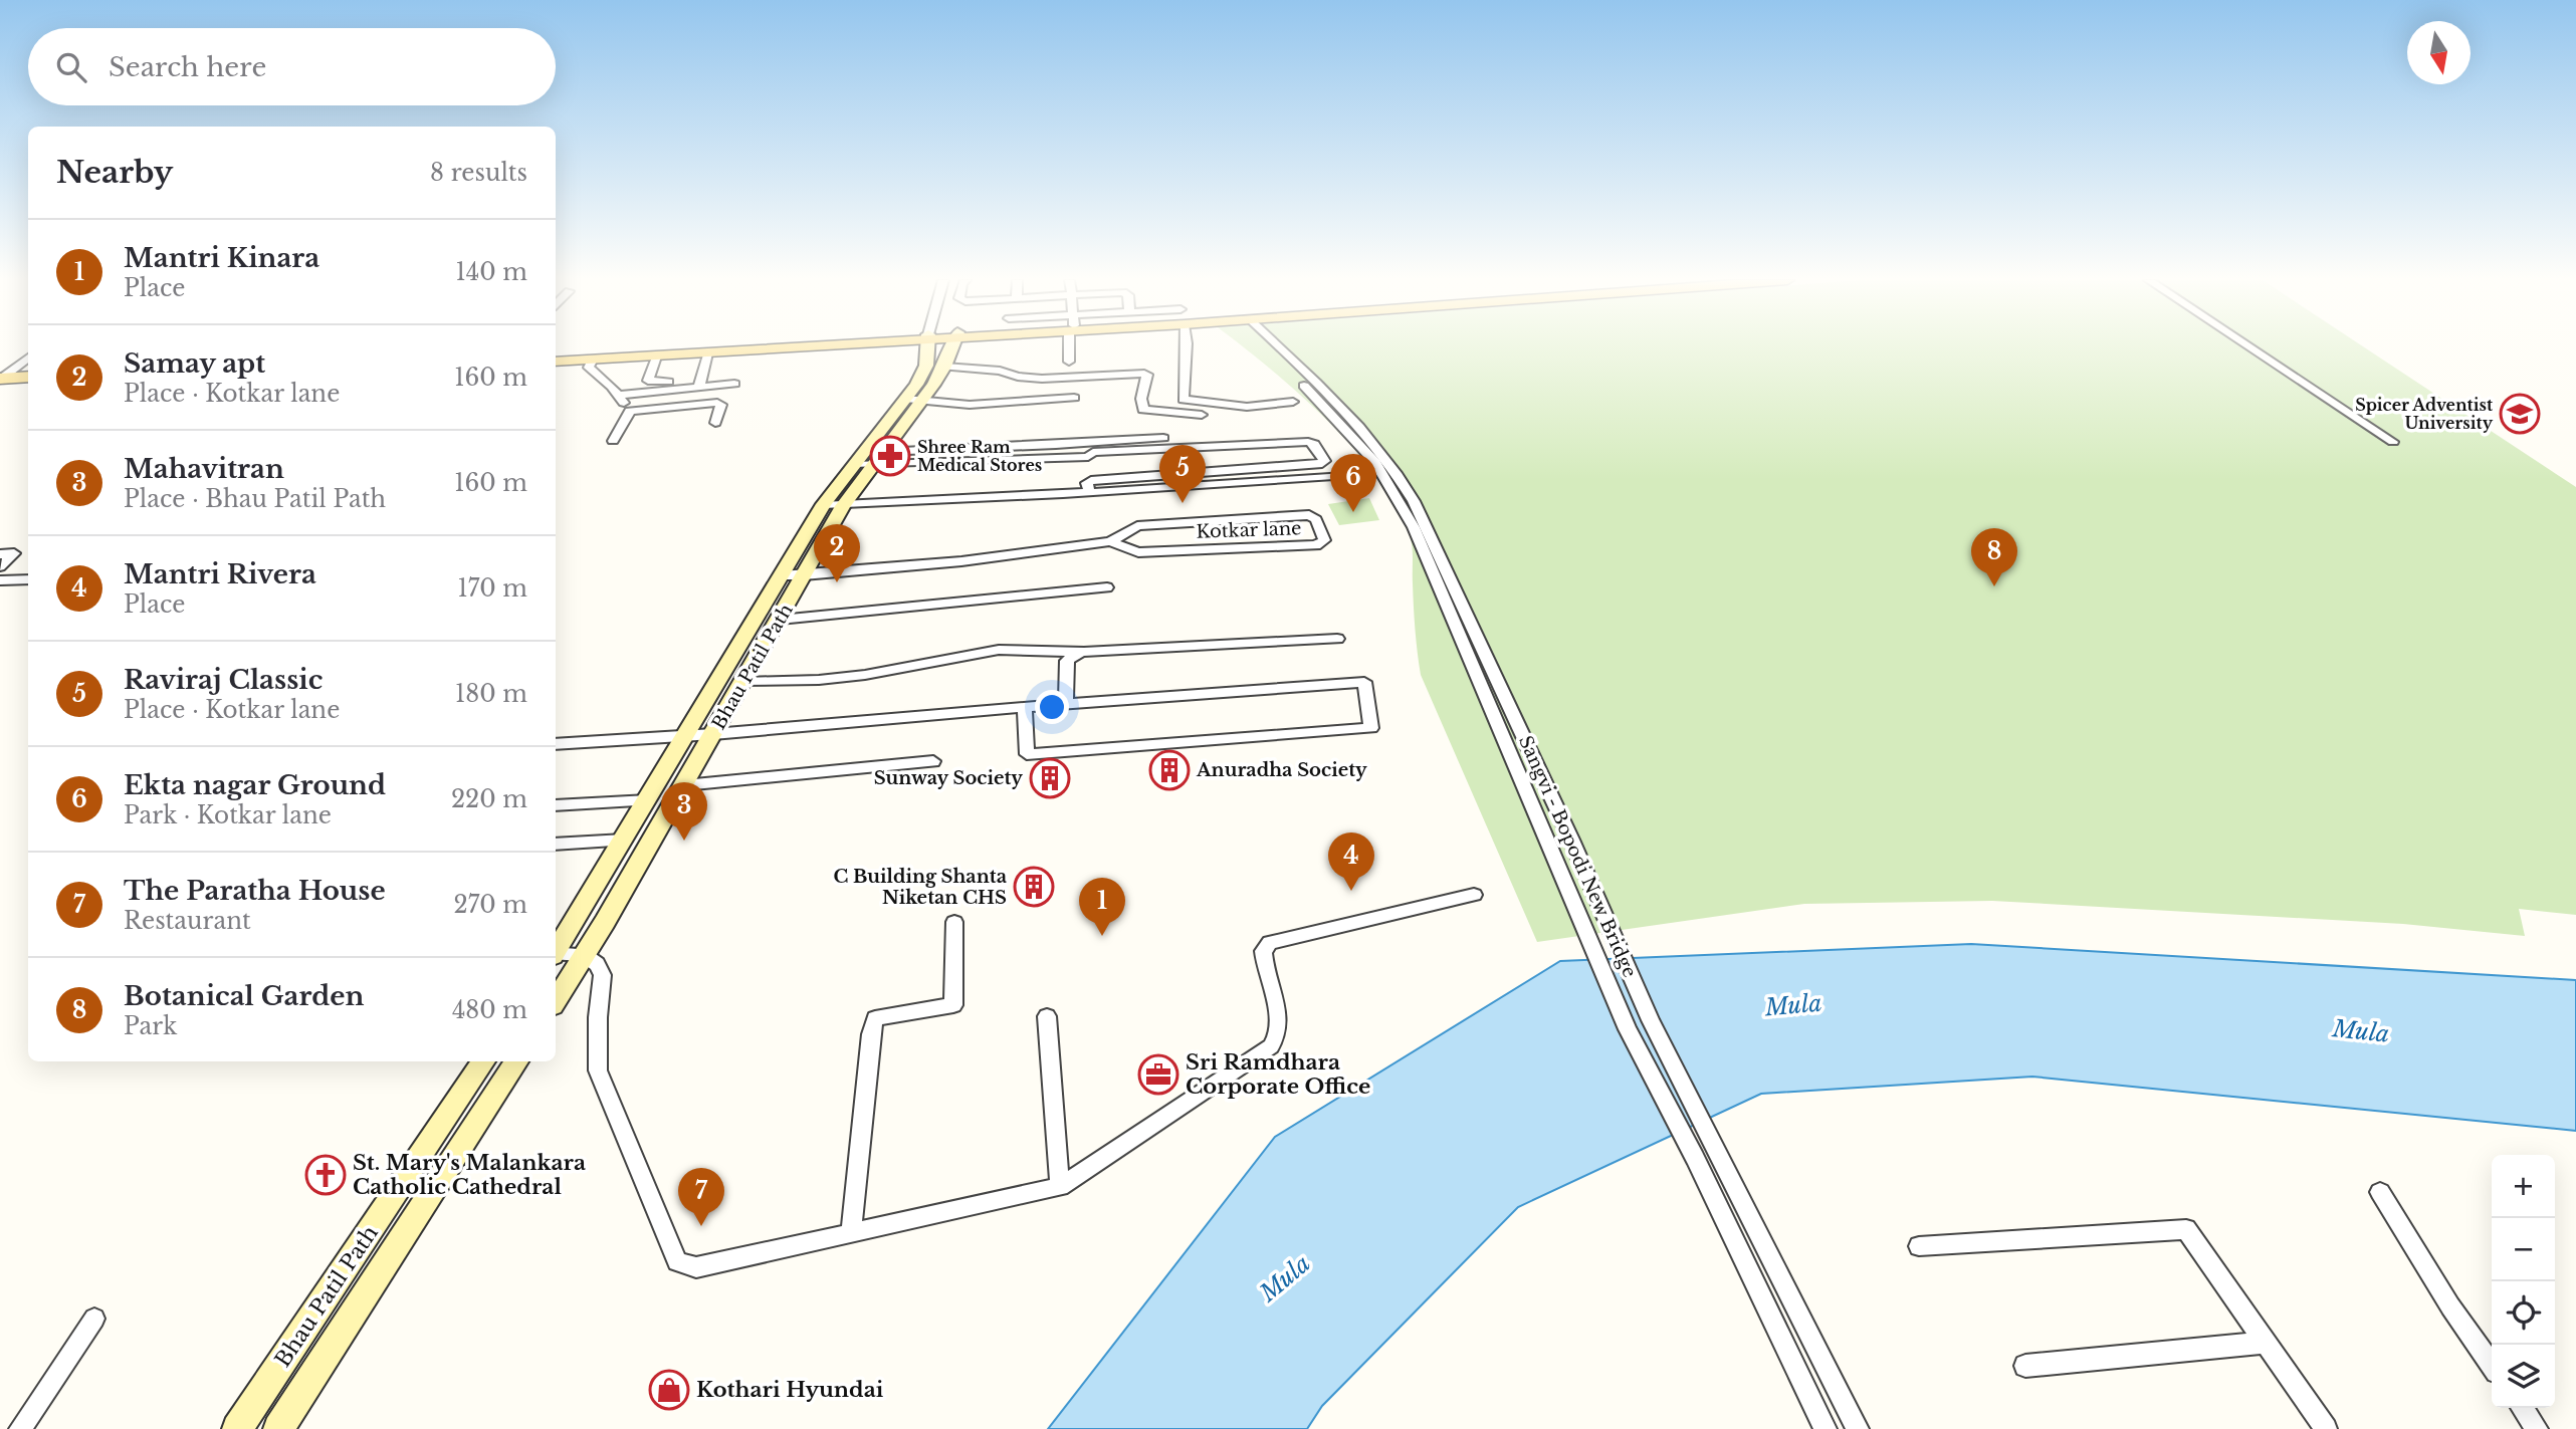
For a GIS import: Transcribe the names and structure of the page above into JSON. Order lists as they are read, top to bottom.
{
  "streets": {
    "main road": ["Bhau Patil Path"],
    "street": ["Kotkar lane", "Sangvi - Bopodi New Bridge"]
  },
  "crossings": [
    ["Kotkar lane", "Bhau Patil Path"]
  ],
  "water": ["Mula"],
  "places": {
    "school or university": ["Spicer Adventist University"],
    "pharmacy": ["Shree Ram Medical Stores"],
    "building": ["Anuradha Society", "Sunway Society", "C Building Shanta Niketan CHS"],
    "office": ["Sri Ramdhara Corporate Office"],
    "church": ["St. Mary's Malankara Catholic Cathedral"],
    "shop": ["Kothari Hyundai"]
  },
  "north": "bottom",
  "page": {
    "search": "Search here",
    "heading": ["Nearby", "8 results"],
    "list": [
      {
        "mark": "1",
        "name": "Mantri Kinara",
        "note": "Place",
        "value": "140 m"
      },
      {
        "mark": "2",
        "name": "Samay apt",
        "note": "Place · Kotkar lane",
        "value": "160 m"
      },
      {
        "mark": "3",
        "name": "Mahavitran",
        "note": "Place · Bhau Patil Path",
        "value": "160 m"
      },
      {
        "mark": "4",
        "name": "Mantri Rivera",
        "note": "Place",
        "value": "170 m"
      },
      {
        "mark": "5",
        "name": "Raviraj Classic",
        "note": "Place · Kotkar lane",
        "value": "180 m"
      },
      {
        "mark": "6",
        "name": "Ekta nagar Ground",
        "note": "Park · Kotkar lane",
        "value": "220 m"
      },
      {
        "mark": "7",
        "name": "The Paratha House",
        "note": "Restaurant",
        "value": "270 m"
      },
      {
        "mark": "8",
        "name": "Botanical Garden",
        "note": "Park",
        "value": "480 m"
      }
    ],
    "pins": [
      "5",
      "6",
      "2",
      "8",
      "3",
      "4",
      "1",
      "7"
    ],
    "map_buttons": ["+", "−"]
  }
}
